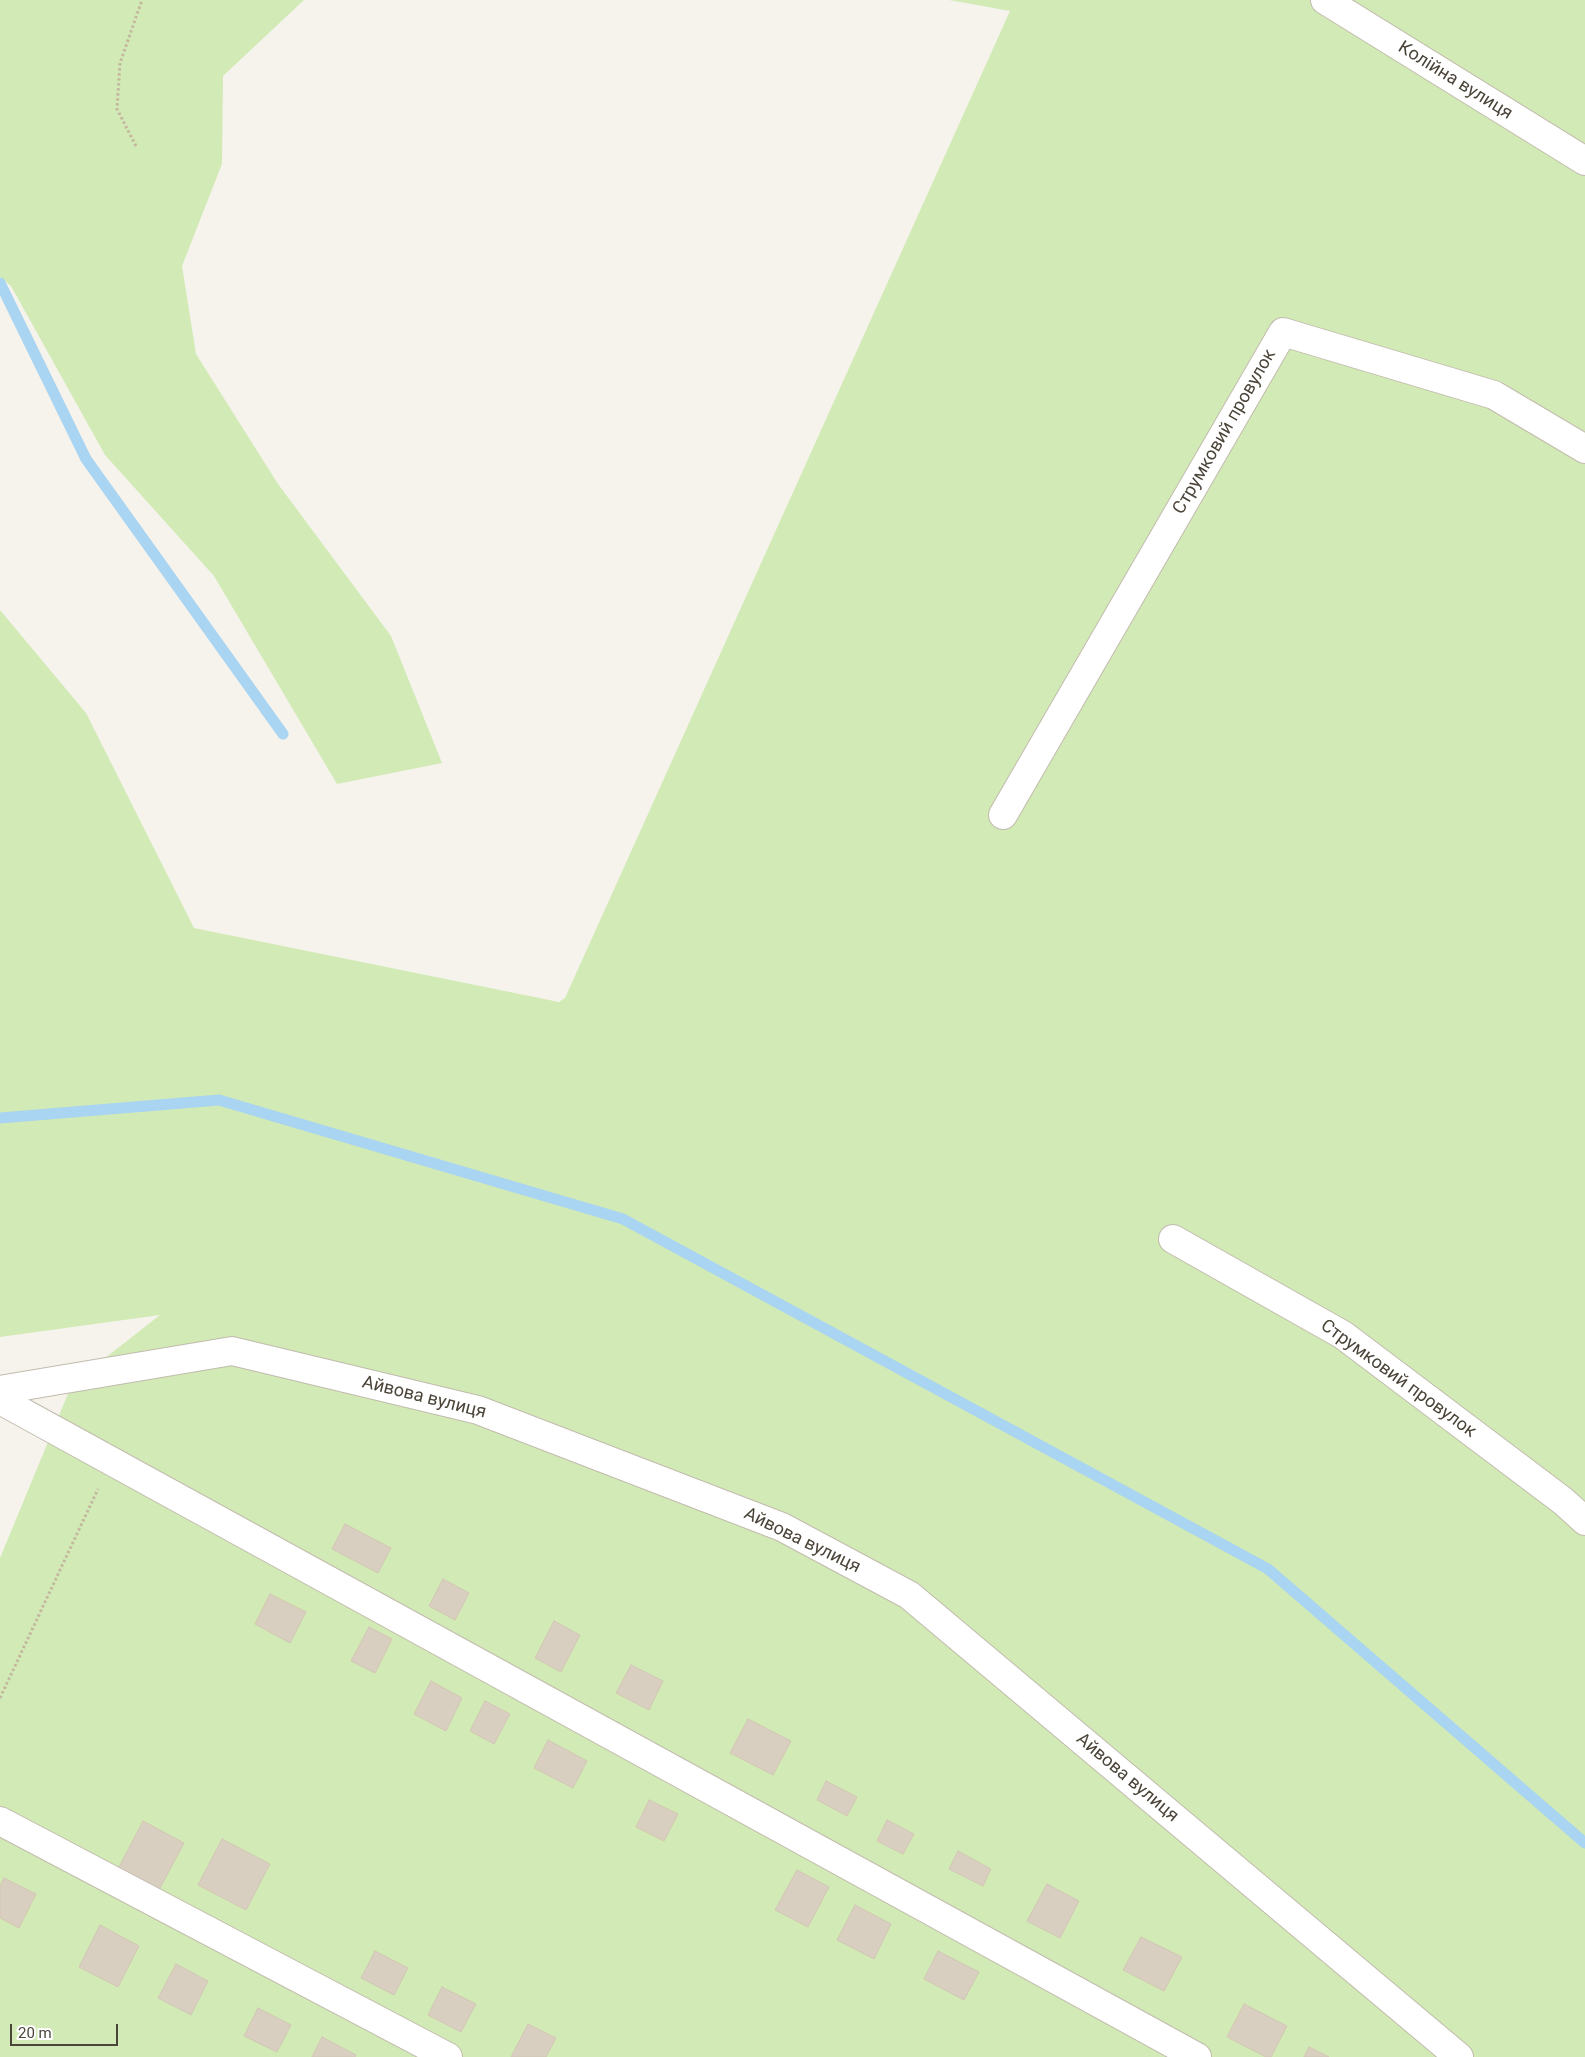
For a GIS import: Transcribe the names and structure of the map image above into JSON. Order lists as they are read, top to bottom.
{
  "streets": {
    "street": ["Колійна вулиця", "Струмковий провулок", "Айвова вулиця"]
  },
  "scale_bar": "20 m"
}
